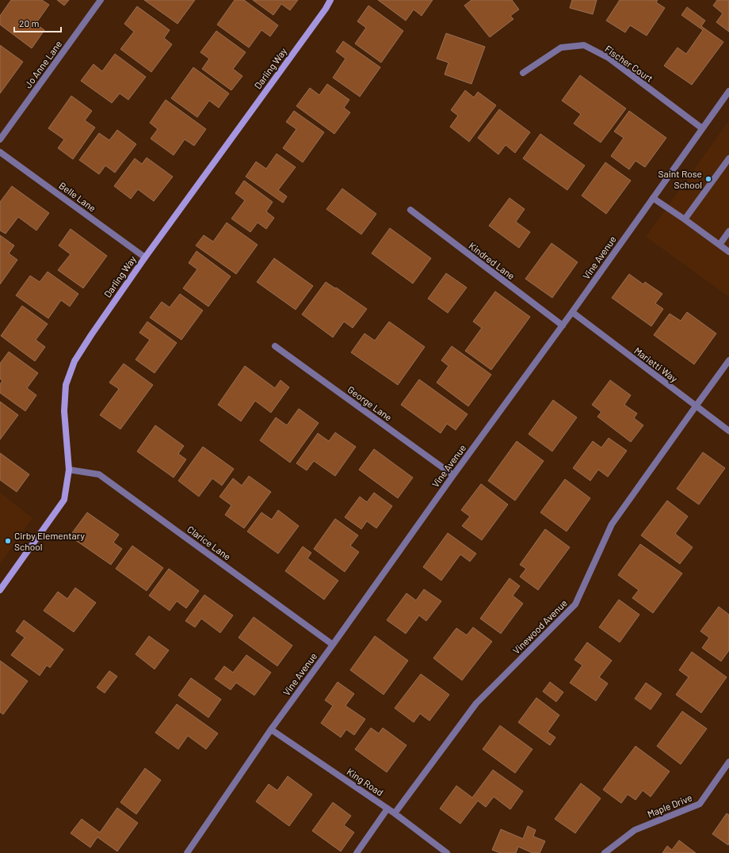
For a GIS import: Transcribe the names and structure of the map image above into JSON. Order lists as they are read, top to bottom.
{
  "streets": {
    "street": [
      "Fischer Court",
      "Jo Anne Lane",
      "Darling Way",
      "Belle Lane",
      "Vine Avenue",
      "Kindred Lane",
      "Marietti Way",
      "George Lane",
      "Clarice Lane",
      "Vinewood Avenue",
      "King Road",
      "Maple Drive"
    ]
  },
  "crossings": [
    ["Fischer Court", "Vine Avenue"],
    ["Darling Way", "Belle Lane"],
    ["Darling Way", "Clarice Lane"],
    ["Vine Avenue", "Kindred Lane"],
    ["Vine Avenue", "Marietti Way"],
    ["Vine Avenue", "George Lane"],
    ["Vine Avenue", "Clarice Lane"],
    ["Vine Avenue", "King Road"],
    ["Marietti Way", "Vinewood Avenue"],
    ["Vinewood Avenue", "King Road"]
  ],
  "places": ["Saint Rose School", "Cirby Elementary School"],
  "scale_bar": "20 m"
}
